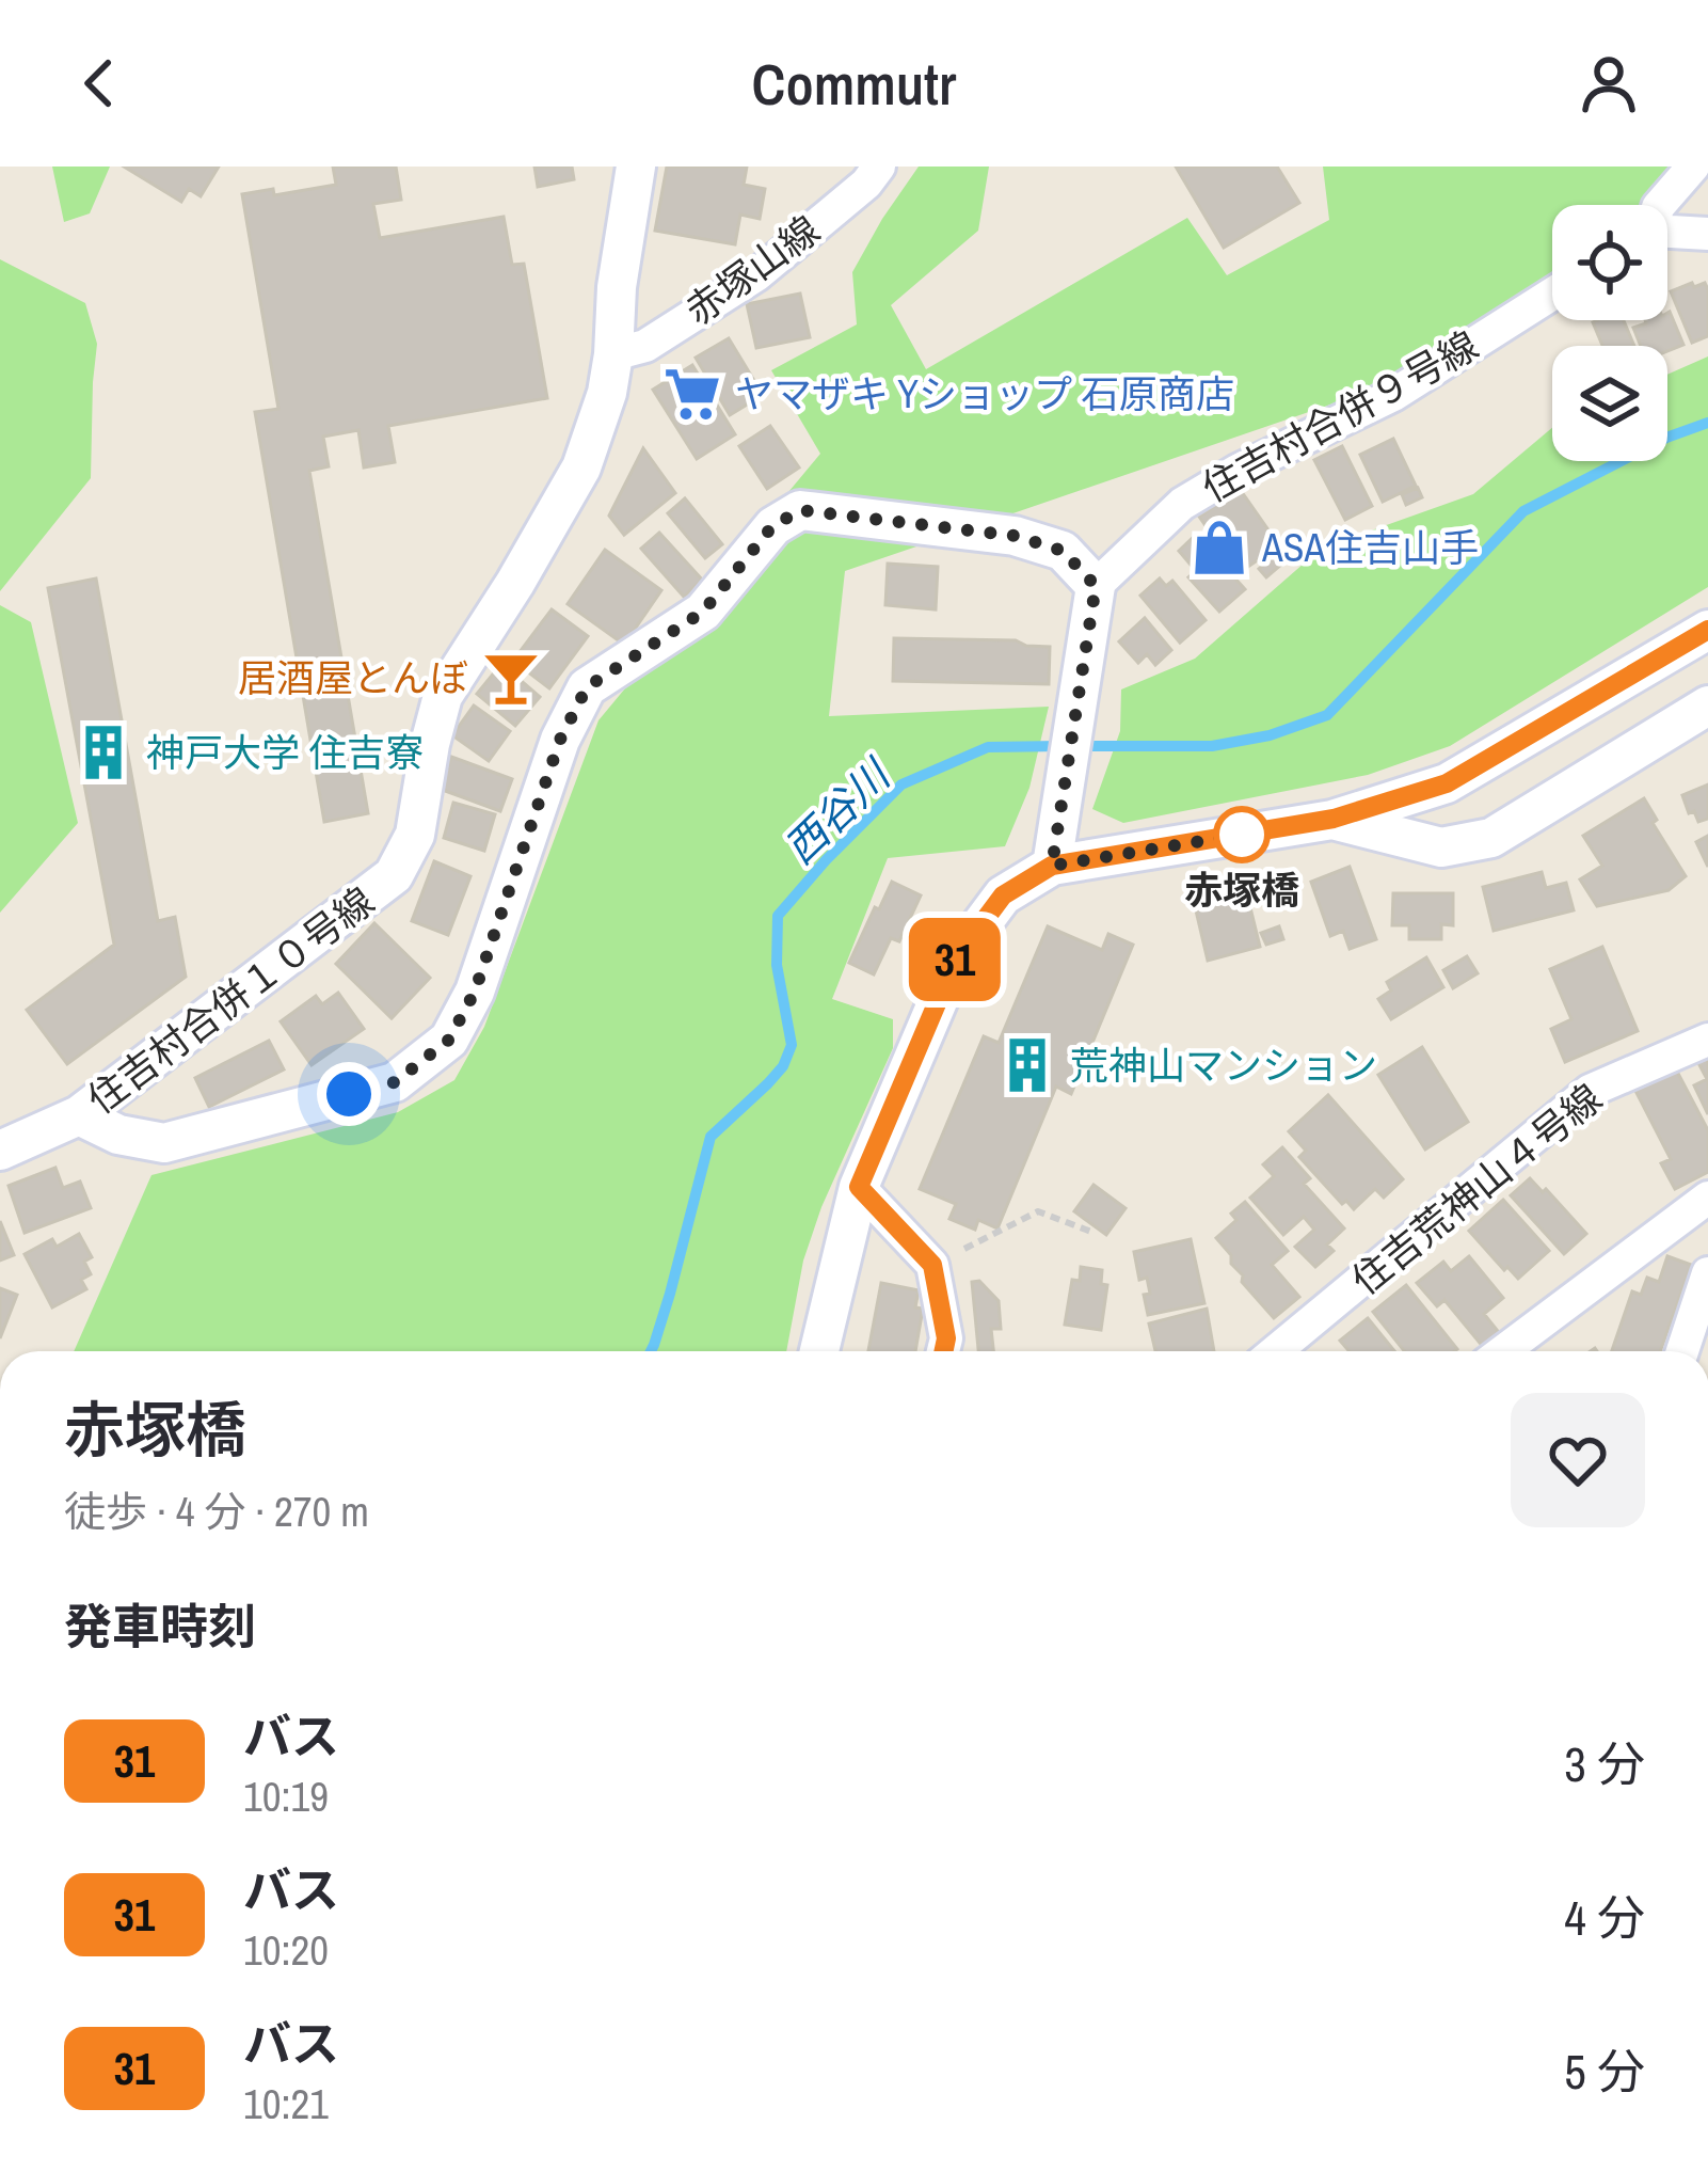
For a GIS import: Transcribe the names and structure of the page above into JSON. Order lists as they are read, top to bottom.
{
  "streets": {
    "street": [
      "赤塚山線",
      "住吉村合併９号線",
      "住吉村合併１０号線",
      "住吉荒神山４号線"
    ]
  },
  "crossings": [
    ["赤塚山線", "住吉村合併１０号線"]
  ],
  "water": ["西谷川"],
  "places": {
    "supermarket": ["ヤマザキ Yショップ 石原商店"],
    "shop": ["ASA住吉山手"],
    "bar": ["居酒屋とんぼ"],
    "building": ["神戸大学 住吉寮", "荒神山マンション"],
    "other": ["赤塚橋"]
  },
  "lines": ["bus line 31"],
  "page": {
    "header": "Commutr",
    "on_map": "31",
    "heading": [
      ["赤塚橋", "徒歩 · 4 分 · 270 m"],
      "発車時刻"
    ],
    "list": [
      {
        "mark": "31",
        "name": "バス",
        "note": "10:19",
        "value": "3 分"
      },
      {
        "mark": "31",
        "name": "バス",
        "note": "10:20",
        "value": "4 分"
      },
      {
        "mark": "31",
        "name": "バス",
        "note": "10:21",
        "value": "5 分"
      }
    ]
  }
}
